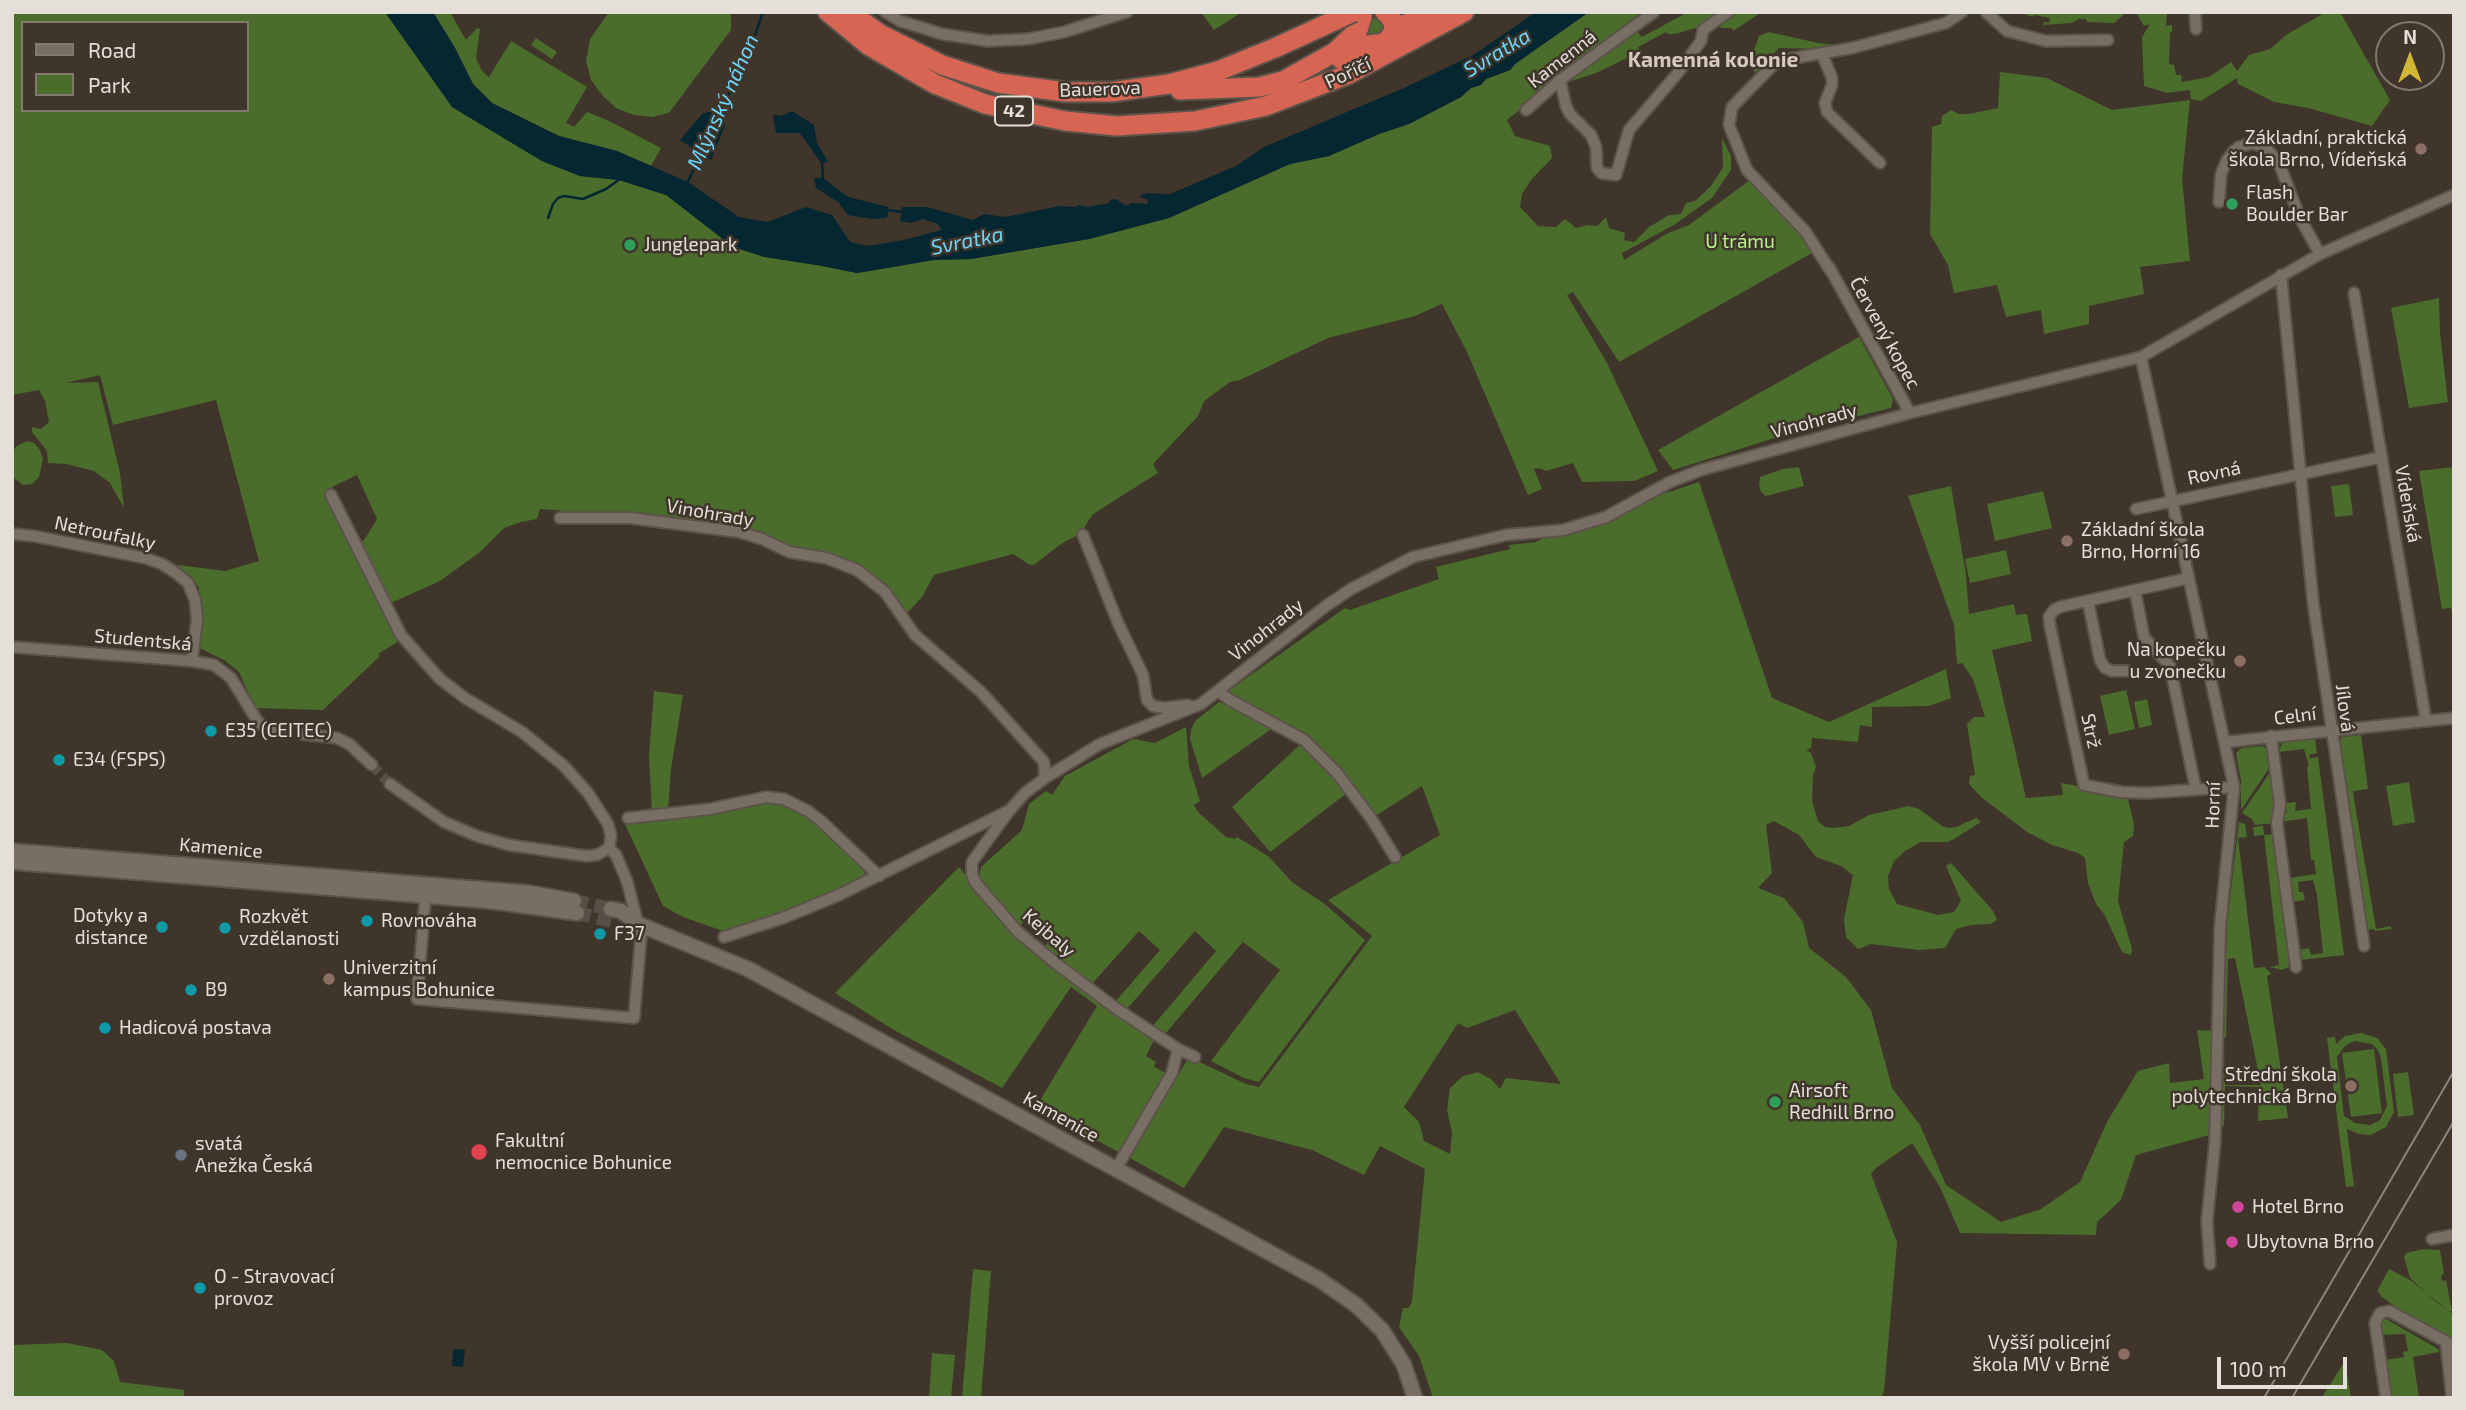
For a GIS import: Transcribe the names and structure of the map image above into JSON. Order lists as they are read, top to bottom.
{
  "streets": {
    "highway": ["Poříčí", "Bauerova", "42"],
    "street": [
      "Kamenná",
      "Červený kopec",
      "Vinohrady",
      "Rovná",
      "Vídeňská",
      "Netroufalky",
      "Studentská",
      "Jílová",
      "Celní",
      "Strž",
      "Horní",
      "Kamenice",
      "Kejbaly"
    ]
  },
  "crossings": [
    ["Poříčí", "Bauerova"],
    ["Poříčí", "42"],
    ["Bauerova", "42"],
    ["Červený kopec", "Vinohrady"],
    ["Vinohrady", "Jílová"],
    ["Vinohrady", "Horní"],
    ["Vinohrady", "Kejbaly"],
    ["Rovná", "Jílová"],
    ["Rovná", "Horní"],
    ["Vídeňská", "Celní"],
    ["Netroufalky", "Studentská"],
    ["Jílová", "Celní"],
    ["Celní", "Horní"],
    ["Strž", "Horní"]
  ],
  "districts": ["Kamenná kolonie"],
  "water": ["Svratka", "Mlýnský náhon"],
  "parks": ["U trámu"],
  "places": [
    "Základní, praktická škola Brno, Vídeňská",
    "Flash Boulder Bar",
    "Junglepark",
    "Základní škola Brno, Horní 16",
    "Na kopečku u zvonečku",
    "E35 (CEITEC)",
    "E34 (FSPS)",
    "Rovnováha",
    "Dotyky a distance",
    "Rozkvět vzdělanosti",
    "F37",
    "Univerzitní kampus Bohunice",
    "B9",
    "Hadicová postava",
    "Střední škola polytechnická Brno",
    "Airsoft Redhill Brno",
    "Fakultní nemocnice Bohunice",
    "svatá Anežka Česká",
    "Hotel Brno",
    "Ubytovna Brno",
    "O - Stravovací provoz",
    "Vyšší policejní škola MV v Brně"
  ],
  "legend": ["Road", "Park"],
  "scale_bar": "100 m",
  "north": "top"
}
